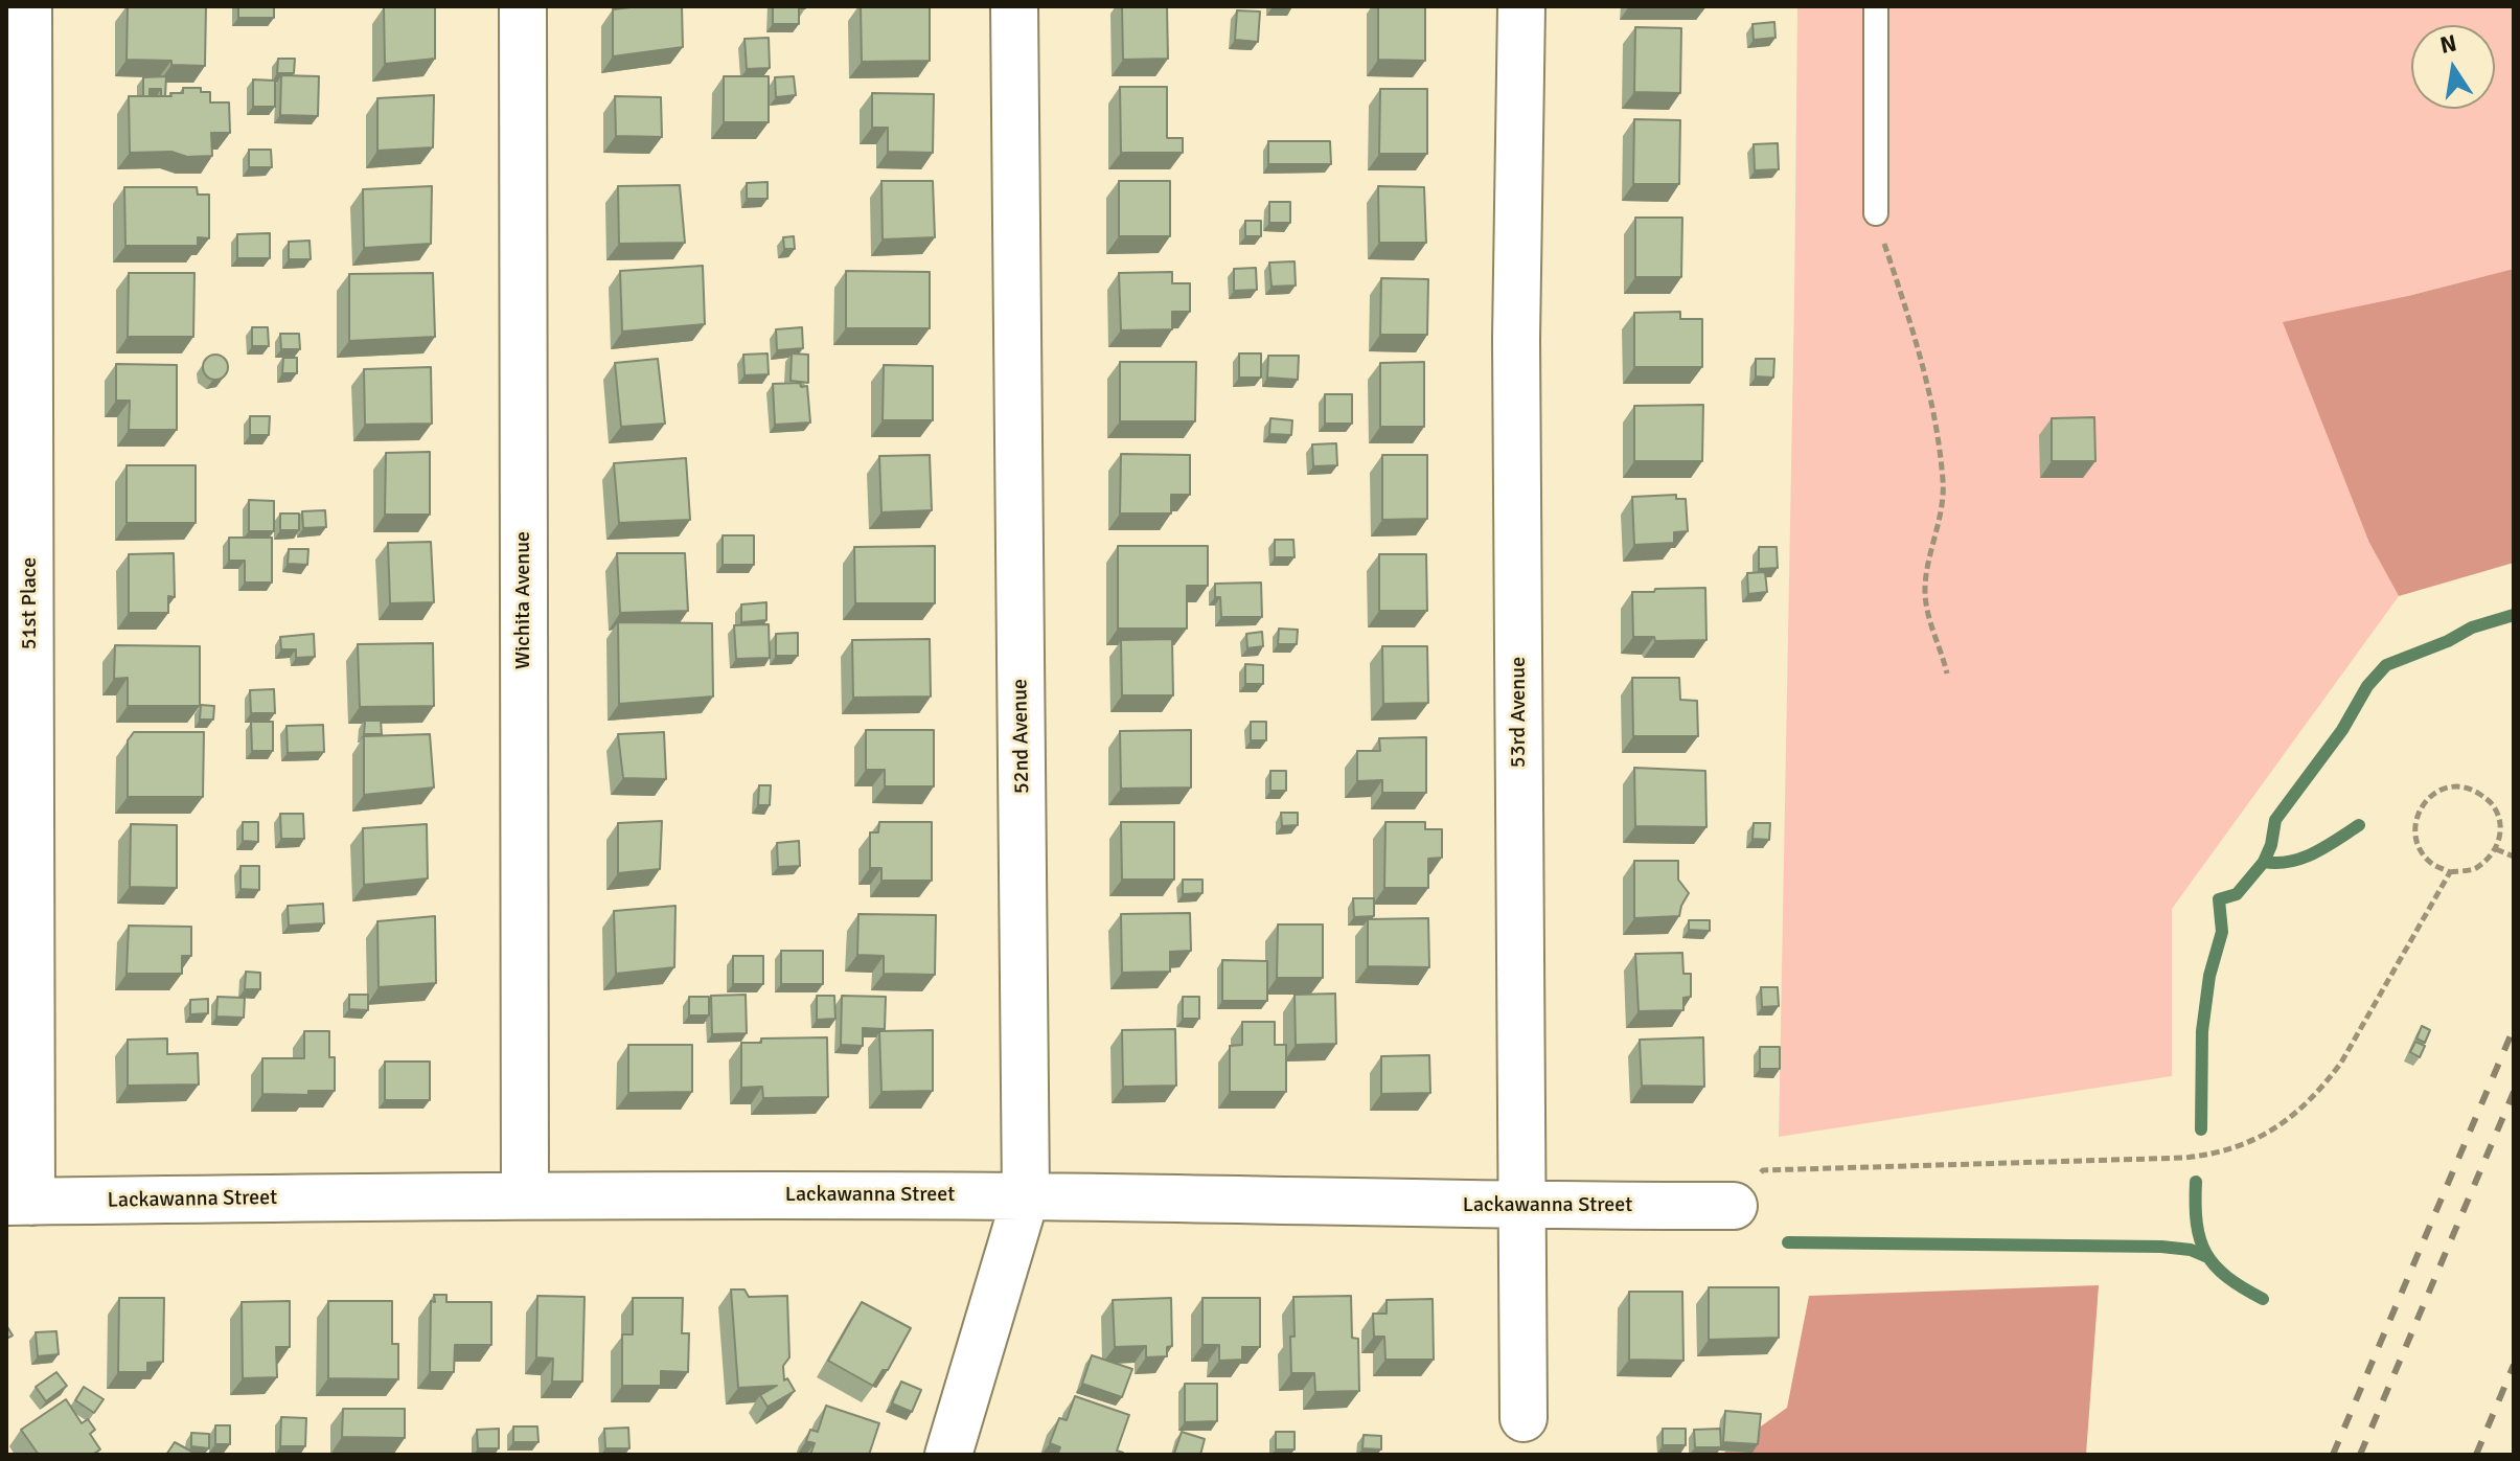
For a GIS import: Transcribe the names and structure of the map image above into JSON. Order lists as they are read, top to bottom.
{
  "streets": {
    "street": [
      "Wichita Avenue",
      "51st Place",
      "53rd Avenue",
      "52nd Avenue",
      "Lackawanna Street"
    ]
  },
  "crossings": [
    ["Wichita Avenue", "Lackawanna Street"],
    ["51st Place", "Lackawanna Street"],
    ["53rd Avenue", "Lackawanna Street"],
    ["52nd Avenue", "Lackawanna Street"]
  ],
  "north": "top"
}
